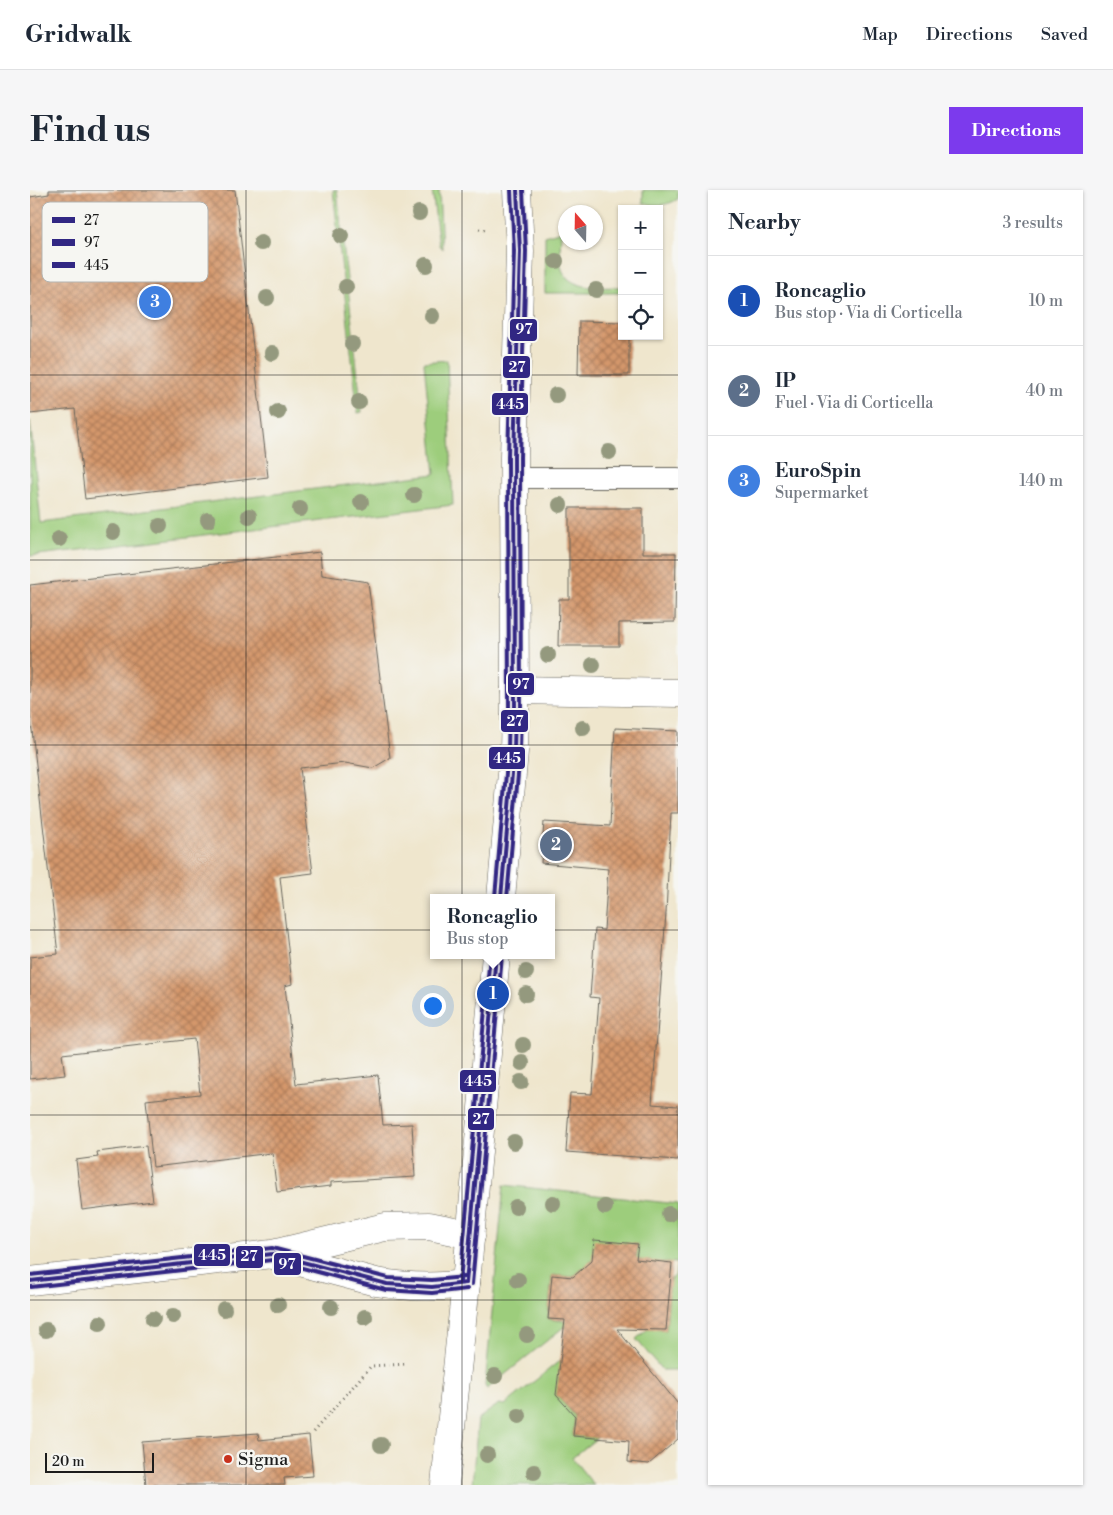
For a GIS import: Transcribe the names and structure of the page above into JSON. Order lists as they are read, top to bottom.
{
  "places": ["Sigma"],
  "lines": ["transit line 27", "transit line 97", "transit line 445"],
  "legend": ["27", "97", "445"],
  "scale_bar": "20 m",
  "north": "top",
  "page": {
    "header": "Gridwalk",
    "nav": ["Map", "Directions", "Saved"],
    "buttons": "Directions",
    "title": "Find us",
    "heading": ["Nearby", "3 results"],
    "map_buttons": ["+", "−"],
    "list": [
      {
        "mark": "1",
        "name": "Roncaglio",
        "note": "Bus stop · Via di Corticella",
        "value": "10 m"
      },
      {
        "mark": "2",
        "name": "IP",
        "note": "Fuel · Via di Corticella",
        "value": "40 m"
      },
      {
        "mark": "3",
        "name": "EuroSpin",
        "note": "Supermarket",
        "value": "140 m"
      }
    ],
    "pins": ["3", "2", "1"],
    "popup": ["Roncaglio", "Bus stop"],
    "scale": "20 m"
  }
}
